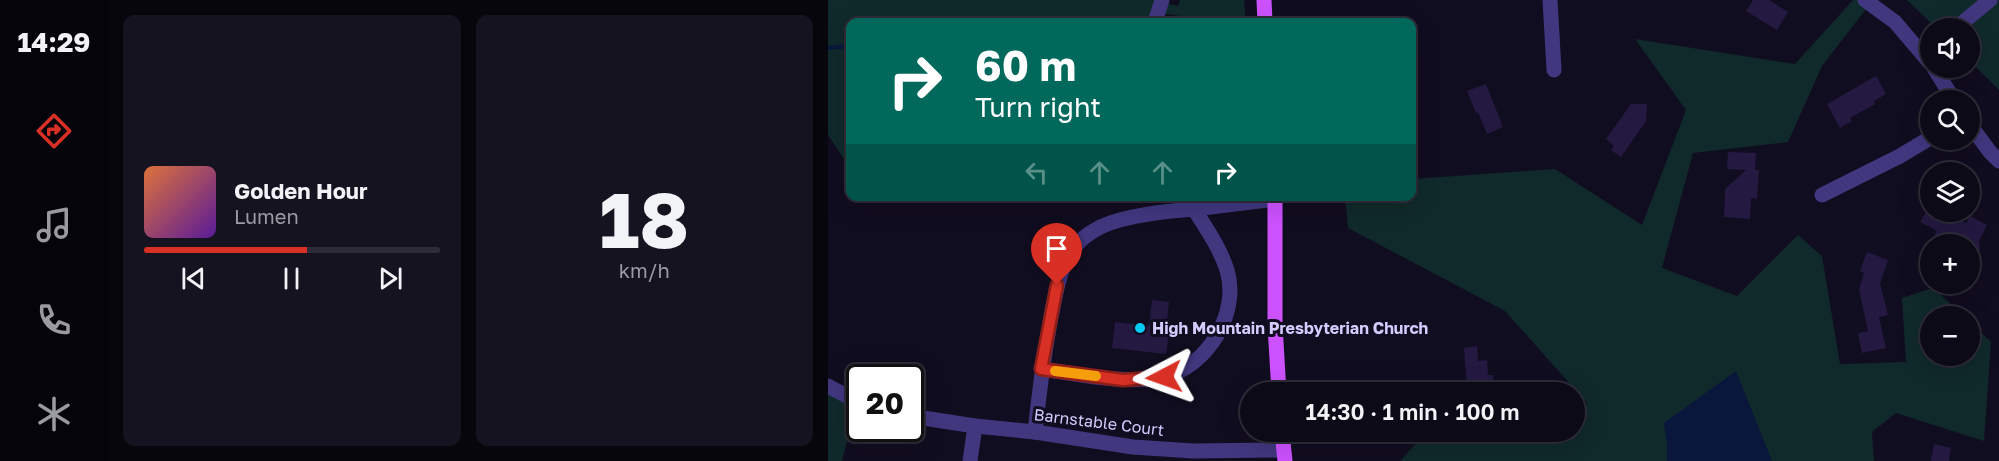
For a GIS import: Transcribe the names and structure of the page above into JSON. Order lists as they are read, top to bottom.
{
  "streets": {
    "street": ["Barnstable Court"]
  },
  "places": ["High Mountain Presbyterian Church"],
  "page": {
    "tabs": "14:29",
    "tile": ["18", "km/h"],
    "map_buttons": ["+", "−"],
    "turn": ["60 m", "Turn right"],
    "song": ["Golden Hour", "Lumen"],
    "limit": "20",
    "trip": "14:30 · 1 min · 100 m"
  }
}
